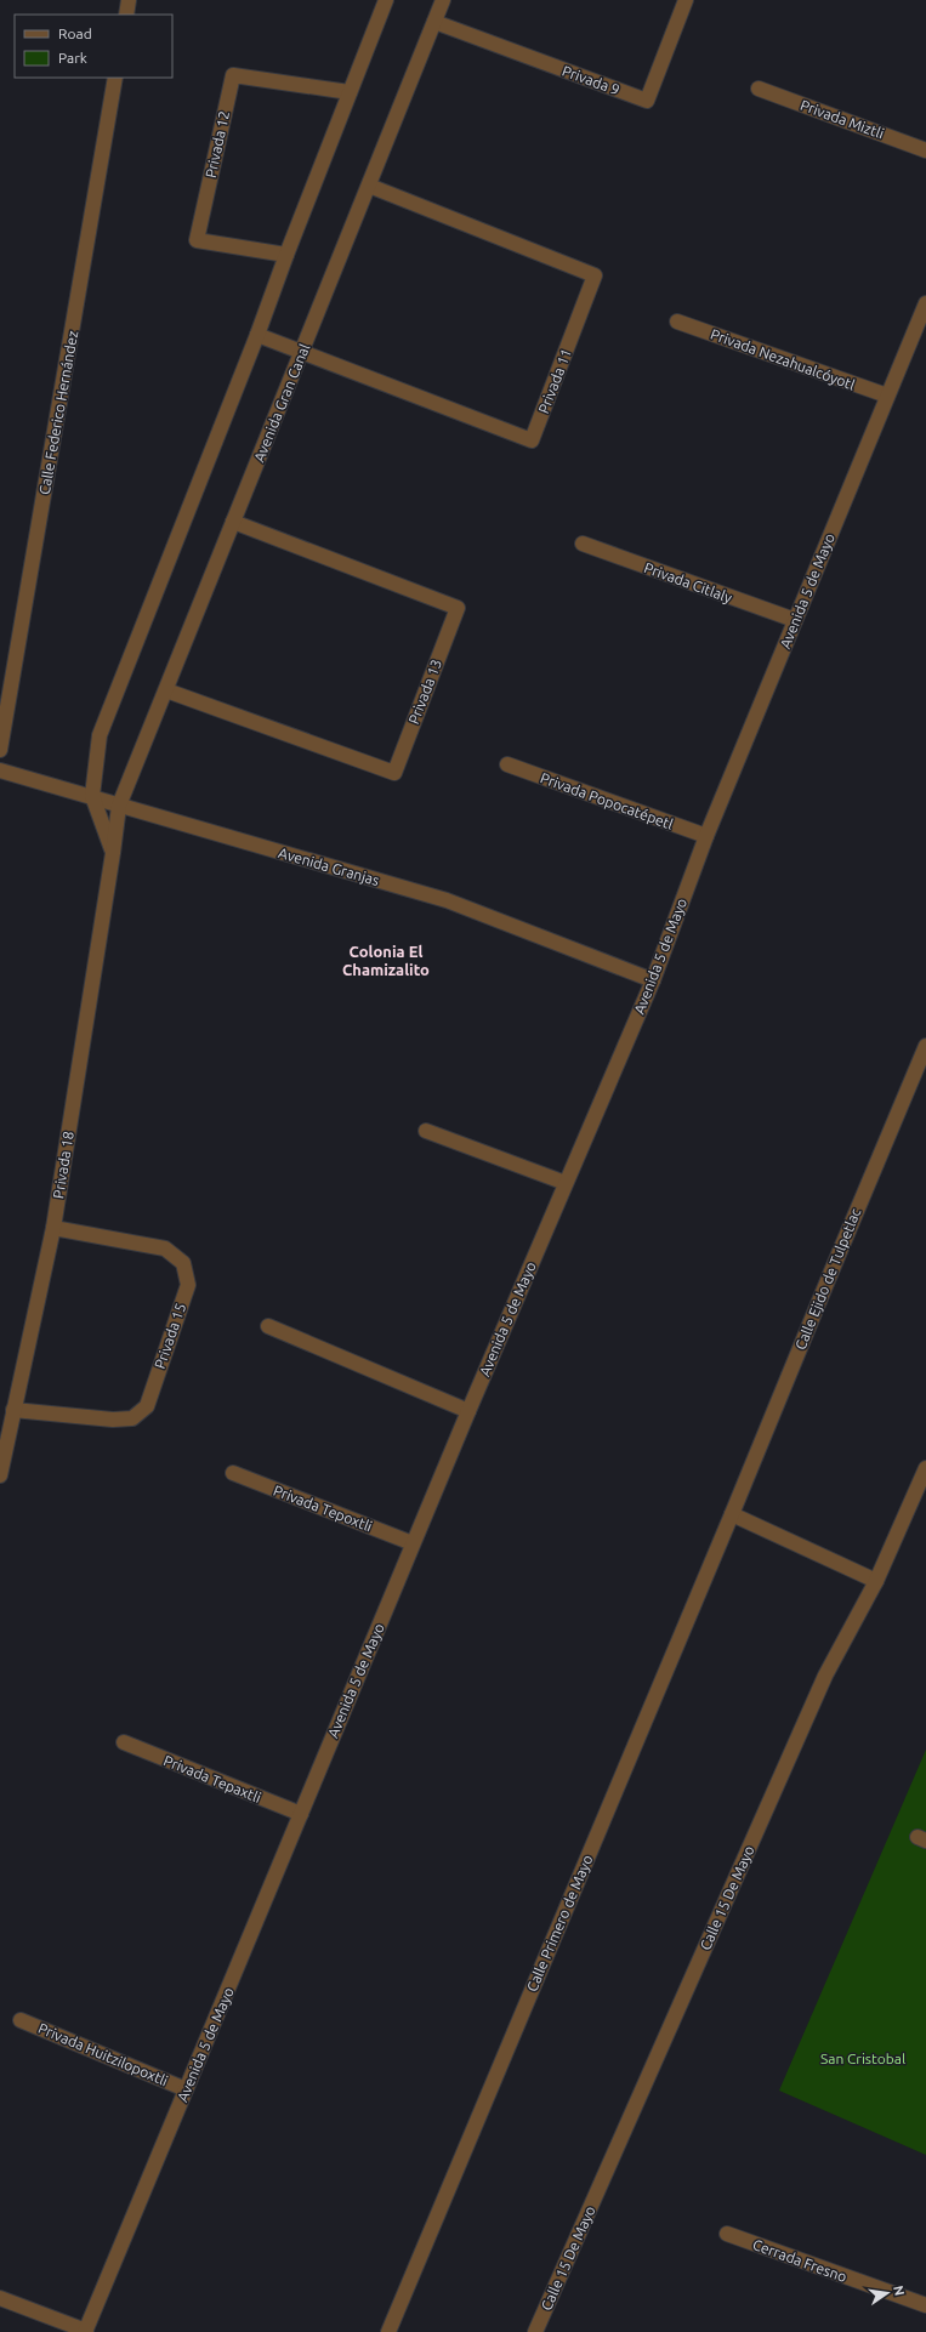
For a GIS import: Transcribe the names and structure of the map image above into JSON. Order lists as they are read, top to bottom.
{
  "streets": {
    "street": [
      "Privada 9",
      "Privada Miztli",
      "Privada 12",
      "Privada Nezahualcóyotl",
      "Privada 11",
      "Avenida Gran Canal",
      "Calle Federico Hernández",
      "Privada Citlaly",
      "Avenida 5 de Mayo",
      "Privada 13",
      "Privada Popocatépetl",
      "Avenida Granjas",
      "Privada 18",
      "Calle Ejido de Tulpetlac",
      "Privada 15",
      "Privada Tepoxtli",
      "Privada Tepaxtli",
      "Calle 15 De Mayo",
      "Calle Primero de Mayo",
      "Privada Huitzilopoxtli",
      "Cerrada Fresno"
    ]
  },
  "crossings": [
    ["Privada 9", "Avenida Gran Canal"],
    ["Privada Nezahualcóyotl", "Avenida 5 de Mayo"],
    ["Privada 11", "Avenida Gran Canal"],
    ["Avenida Gran Canal", "Privada 13"],
    ["Avenida Gran Canal", "Avenida Granjas"],
    ["Avenida Gran Canal", "Privada 18"],
    ["Privada Citlaly", "Avenida 5 de Mayo"],
    ["Avenida 5 de Mayo", "Privada Popocatépetl"],
    ["Avenida 5 de Mayo", "Avenida Granjas"],
    ["Avenida 5 de Mayo", "Privada Tepoxtli"],
    ["Avenida 5 de Mayo", "Privada Tepaxtli"],
    ["Avenida 5 de Mayo", "Privada Huitzilopoxtli"],
    ["Avenida Granjas", "Privada 18"],
    ["Privada 18", "Privada 15"],
    ["Calle Ejido de Tulpetlac", "Calle Primero de Mayo"]
  ],
  "districts": ["Colonia El Chamizalito"],
  "parks": ["San Cristobal"],
  "legend": ["Road", "Park"],
  "north": "right"
}
